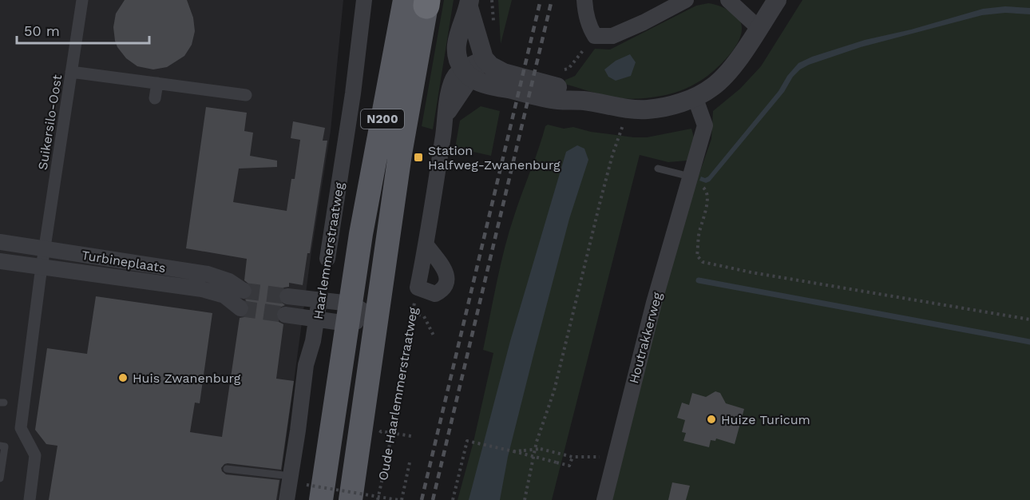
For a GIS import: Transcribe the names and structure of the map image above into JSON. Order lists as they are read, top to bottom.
{
  "streets": {
    "main road": ["N200"],
    "street": [
      "Suikersilo-Oost",
      "Haarlemmerstraatweg",
      "Turbineplaats",
      "Houtrakkerweg",
      "Oude Haarlemmerstraatweg"
    ]
  },
  "crossings": [
    ["Suikersilo-Oost", "Turbineplaats"]
  ],
  "places": {
    "transit": ["Station Halfweg-Zwanenburg"],
    "other": ["Huis Zwanenburg", "Huize Turicum"]
  },
  "scale_bar": "50 m"
}
